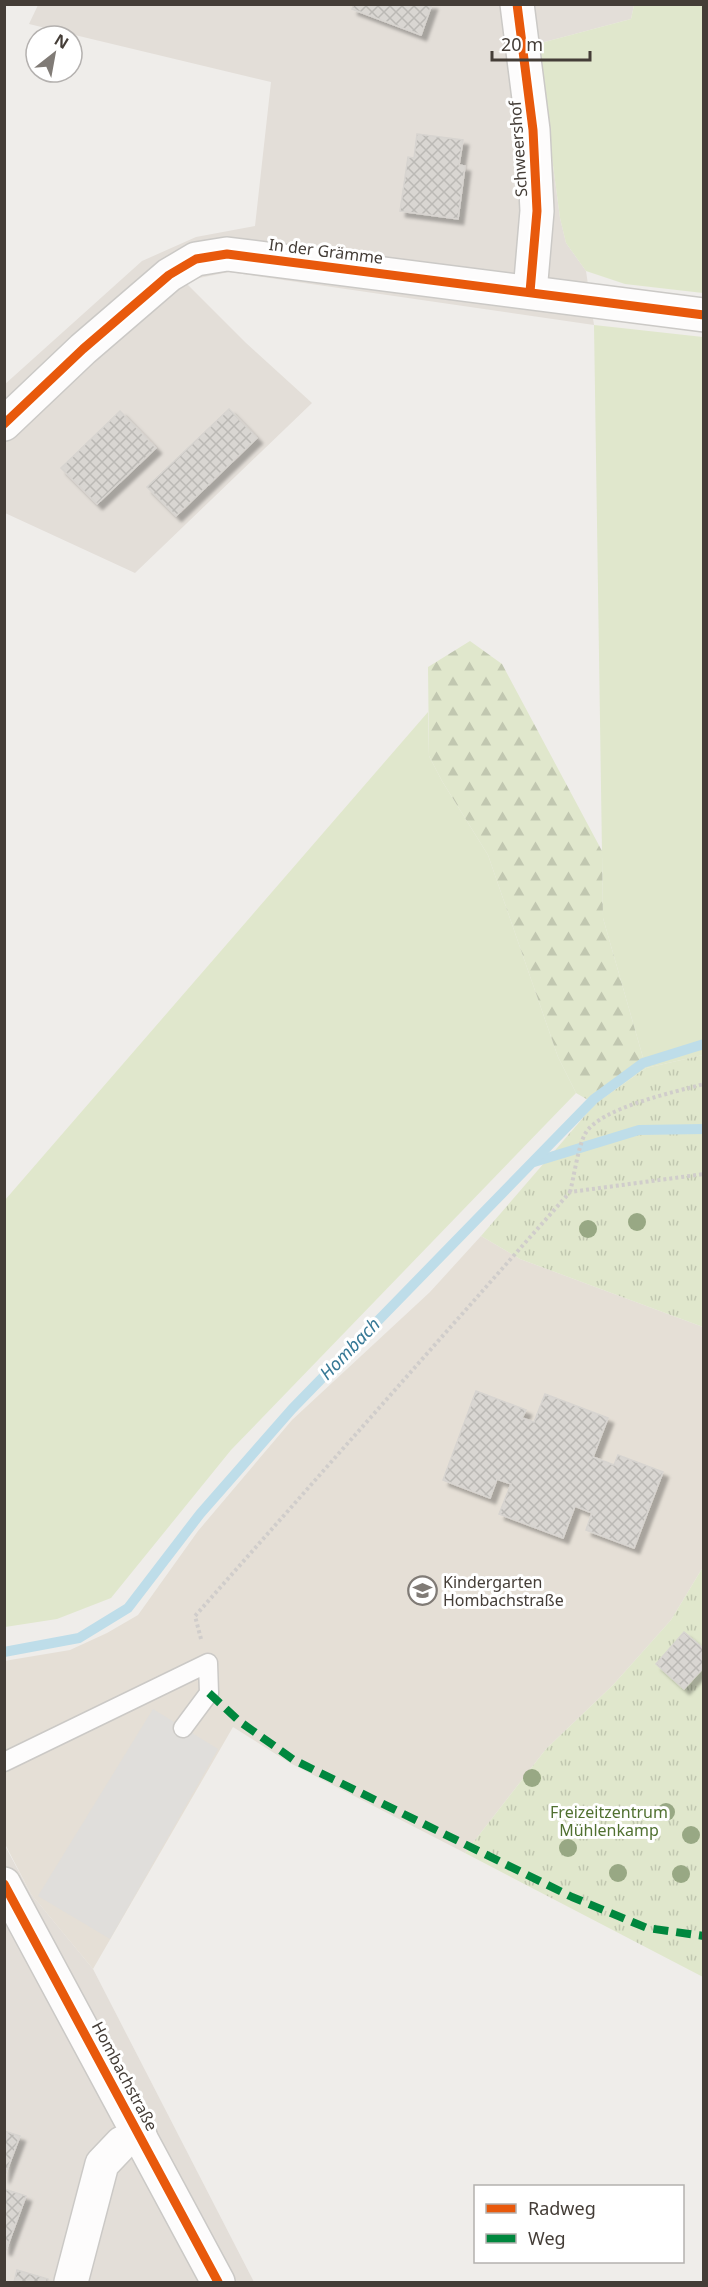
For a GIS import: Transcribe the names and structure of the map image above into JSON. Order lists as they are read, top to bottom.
{
  "streets": {
    "street": ["Schweershof", "In der Grämme", "Hombachstraße"]
  },
  "crossings": [
    ["Schweershof", "In der Grämme"]
  ],
  "water": ["Hombach"],
  "parks": ["Freizeitzentrum Mühlenkamp"],
  "places": {
    "school or university": ["Kindergarten Hombachstraße"]
  },
  "legend": ["Radweg", "Weg"],
  "scale_bar": "20 m",
  "north": "top right"
}
